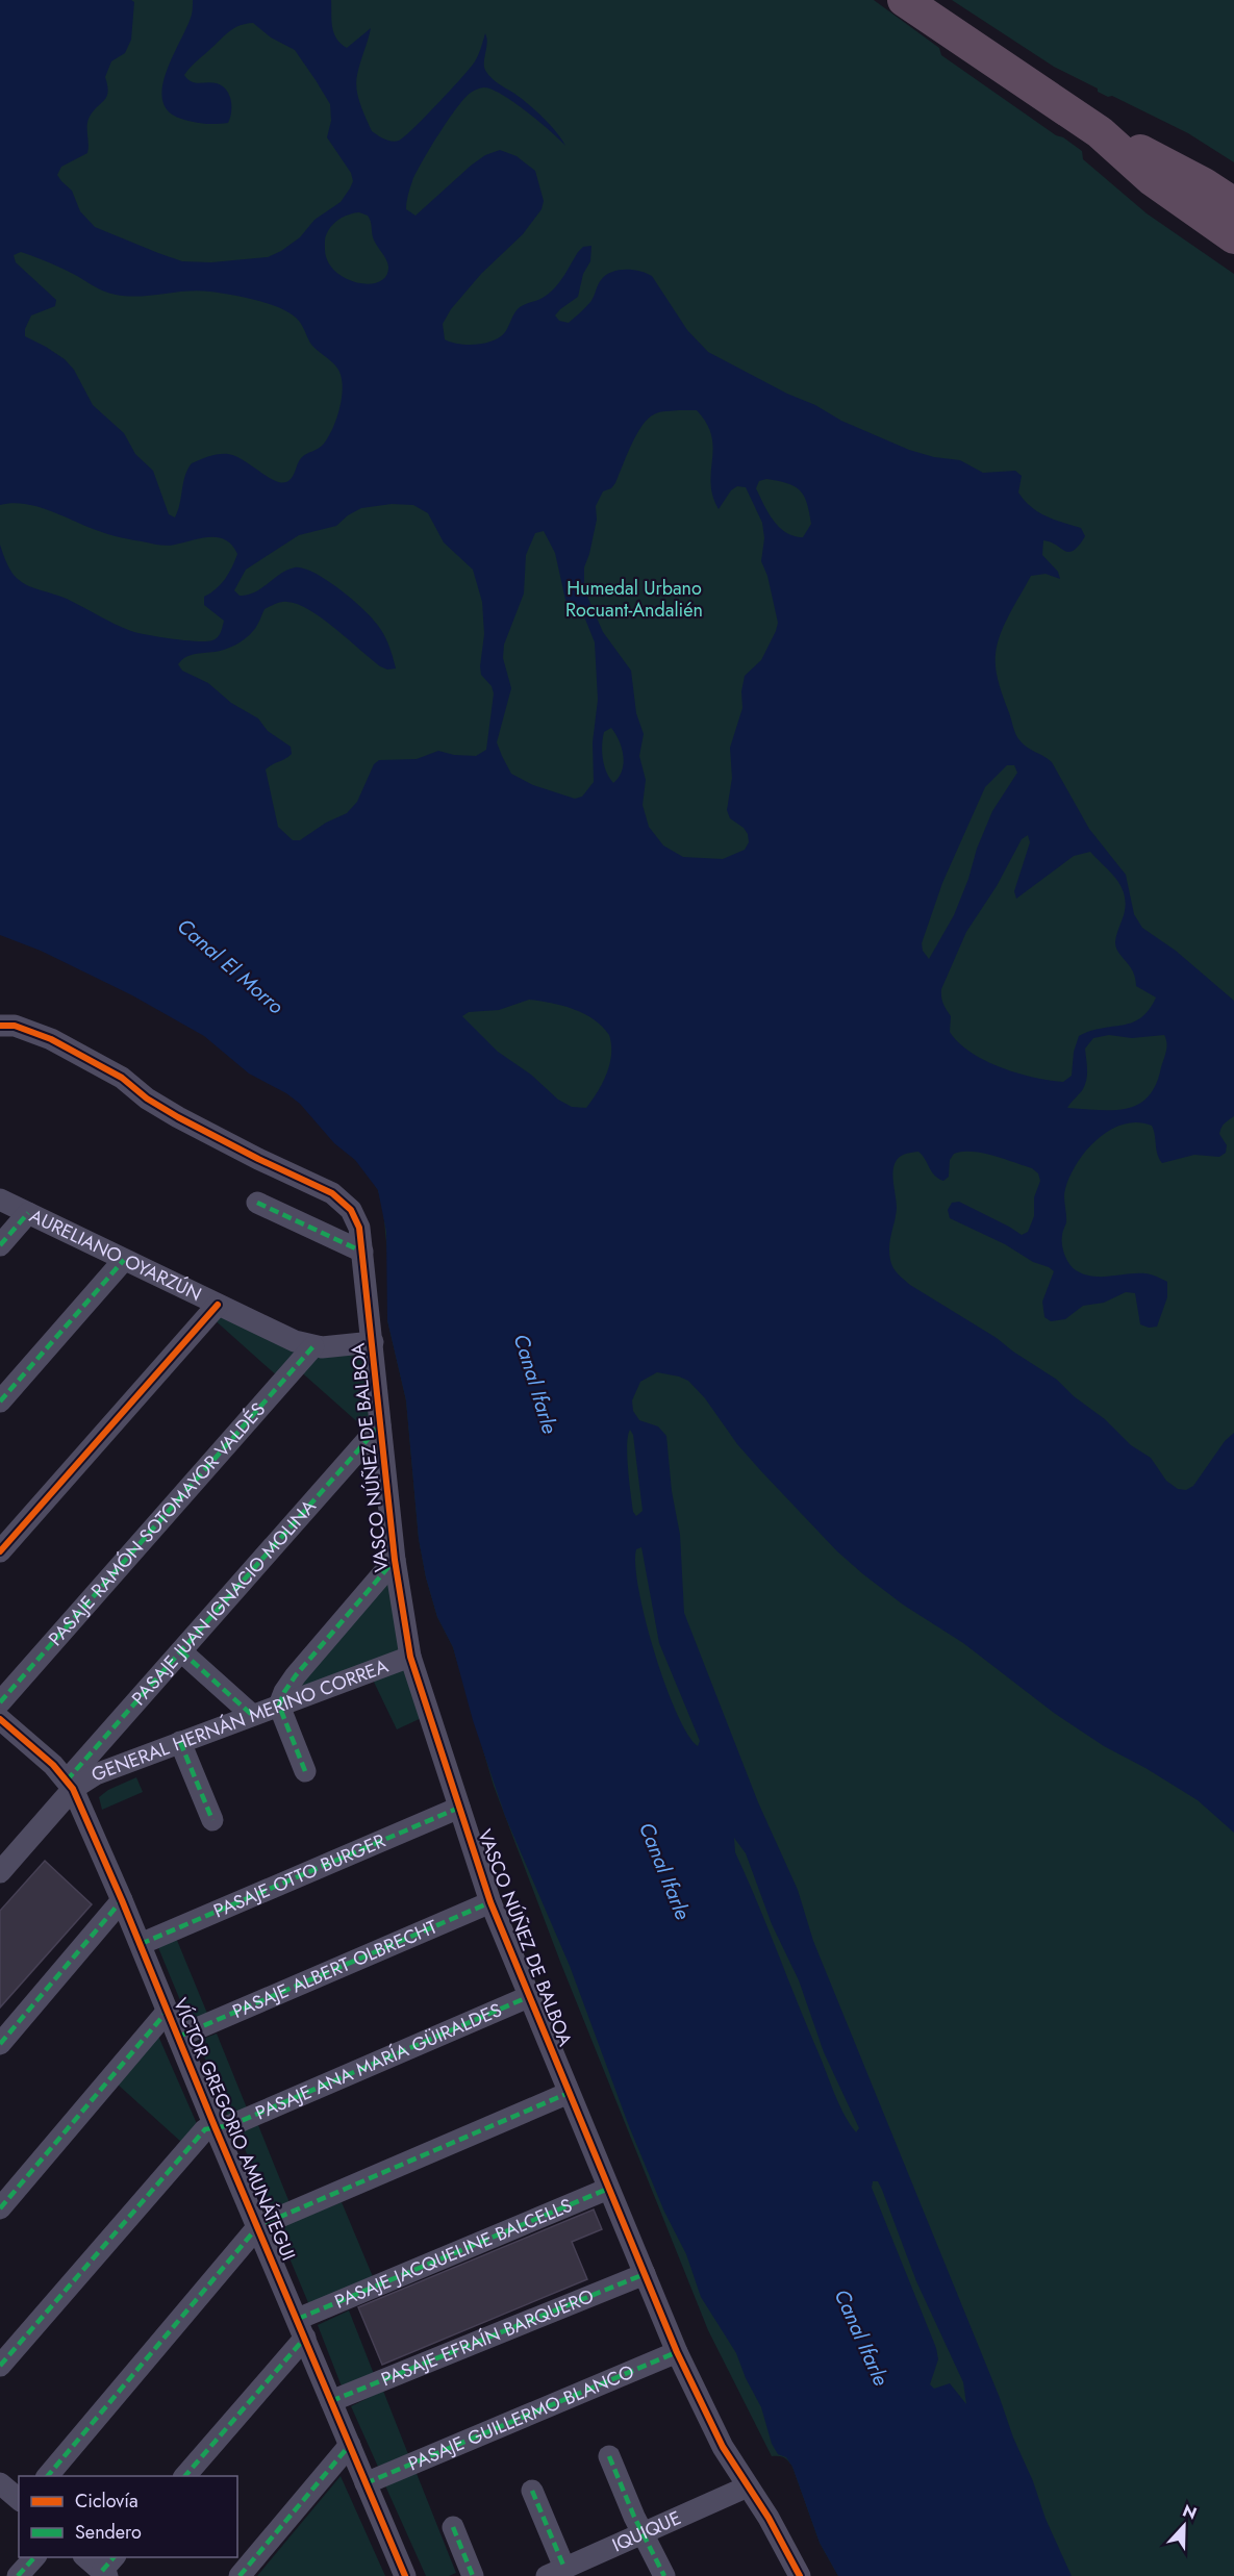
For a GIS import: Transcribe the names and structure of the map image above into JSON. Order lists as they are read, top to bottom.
{
  "streets": {
    "street": [
      "AURELIANO OYARZÚN",
      "VASCO NÚÑEZ DE BALBOA",
      "PASAJE RAMÓN SOTOMAYOR VALDÉS",
      "PASAJE JUAN IGNACIO MOLINA",
      "GENERAL HERNÁN MERINO CORREA",
      "PASAJE OTTO BURGER",
      "PASAJE ALBERT OLBRECHT",
      "PASAJE ANA MARÍA GÜIRALDES",
      "VÍCTOR GREGORIO AMUNÁTEGUI",
      "PASAJE JACQUELINE BALCELLS",
      "PASAJE EFRAÍN BARQUERO",
      "PASAJE GUILLERMO BLANCO",
      "IQUIQUE"
    ]
  },
  "crossings": [
    ["AURELIANO OYARZÚN", "VASCO NÚÑEZ DE BALBOA"],
    ["AURELIANO OYARZÚN", "PASAJE RAMÓN SOTOMAYOR VALDÉS"],
    ["VASCO NÚÑEZ DE BALBOA", "PASAJE JUAN IGNACIO MOLINA"],
    ["VASCO NÚÑEZ DE BALBOA", "GENERAL HERNÁN MERINO CORREA"],
    ["VASCO NÚÑEZ DE BALBOA", "PASAJE OTTO BURGER"],
    ["VASCO NÚÑEZ DE BALBOA", "PASAJE ALBERT OLBRECHT"],
    ["VASCO NÚÑEZ DE BALBOA", "PASAJE ANA MARÍA GÜIRALDES"],
    ["VASCO NÚÑEZ DE BALBOA", "PASAJE JACQUELINE BALCELLS"],
    ["VASCO NÚÑEZ DE BALBOA", "PASAJE EFRAÍN BARQUERO"],
    ["VASCO NÚÑEZ DE BALBOA", "PASAJE GUILLERMO BLANCO"],
    ["VASCO NÚÑEZ DE BALBOA", "IQUIQUE"],
    ["PASAJE JUAN IGNACIO MOLINA", "GENERAL HERNÁN MERINO CORREA"],
    ["PASAJE JUAN IGNACIO MOLINA", "VÍCTOR GREGORIO AMUNÁTEGUI"],
    ["GENERAL HERNÁN MERINO CORREA", "VÍCTOR GREGORIO AMUNÁTEGUI"],
    ["PASAJE OTTO BURGER", "VÍCTOR GREGORIO AMUNÁTEGUI"],
    ["PASAJE ALBERT OLBRECHT", "VÍCTOR GREGORIO AMUNÁTEGUI"],
    ["PASAJE ANA MARÍA GÜIRALDES", "VÍCTOR GREGORIO AMUNÁTEGUI"],
    ["VÍCTOR GREGORIO AMUNÁTEGUI", "PASAJE JACQUELINE BALCELLS"],
    ["VÍCTOR GREGORIO AMUNÁTEGUI", "PASAJE EFRAÍN BARQUERO"],
    ["VÍCTOR GREGORIO AMUNÁTEGUI", "PASAJE GUILLERMO BLANCO"]
  ],
  "water": ["Canal El Morro", "Canal Ifarle"],
  "parks": ["Humedal Urbano Rocuant-Andalién"],
  "legend": ["Ciclovía", "Sendero"],
  "north": "top"
}
